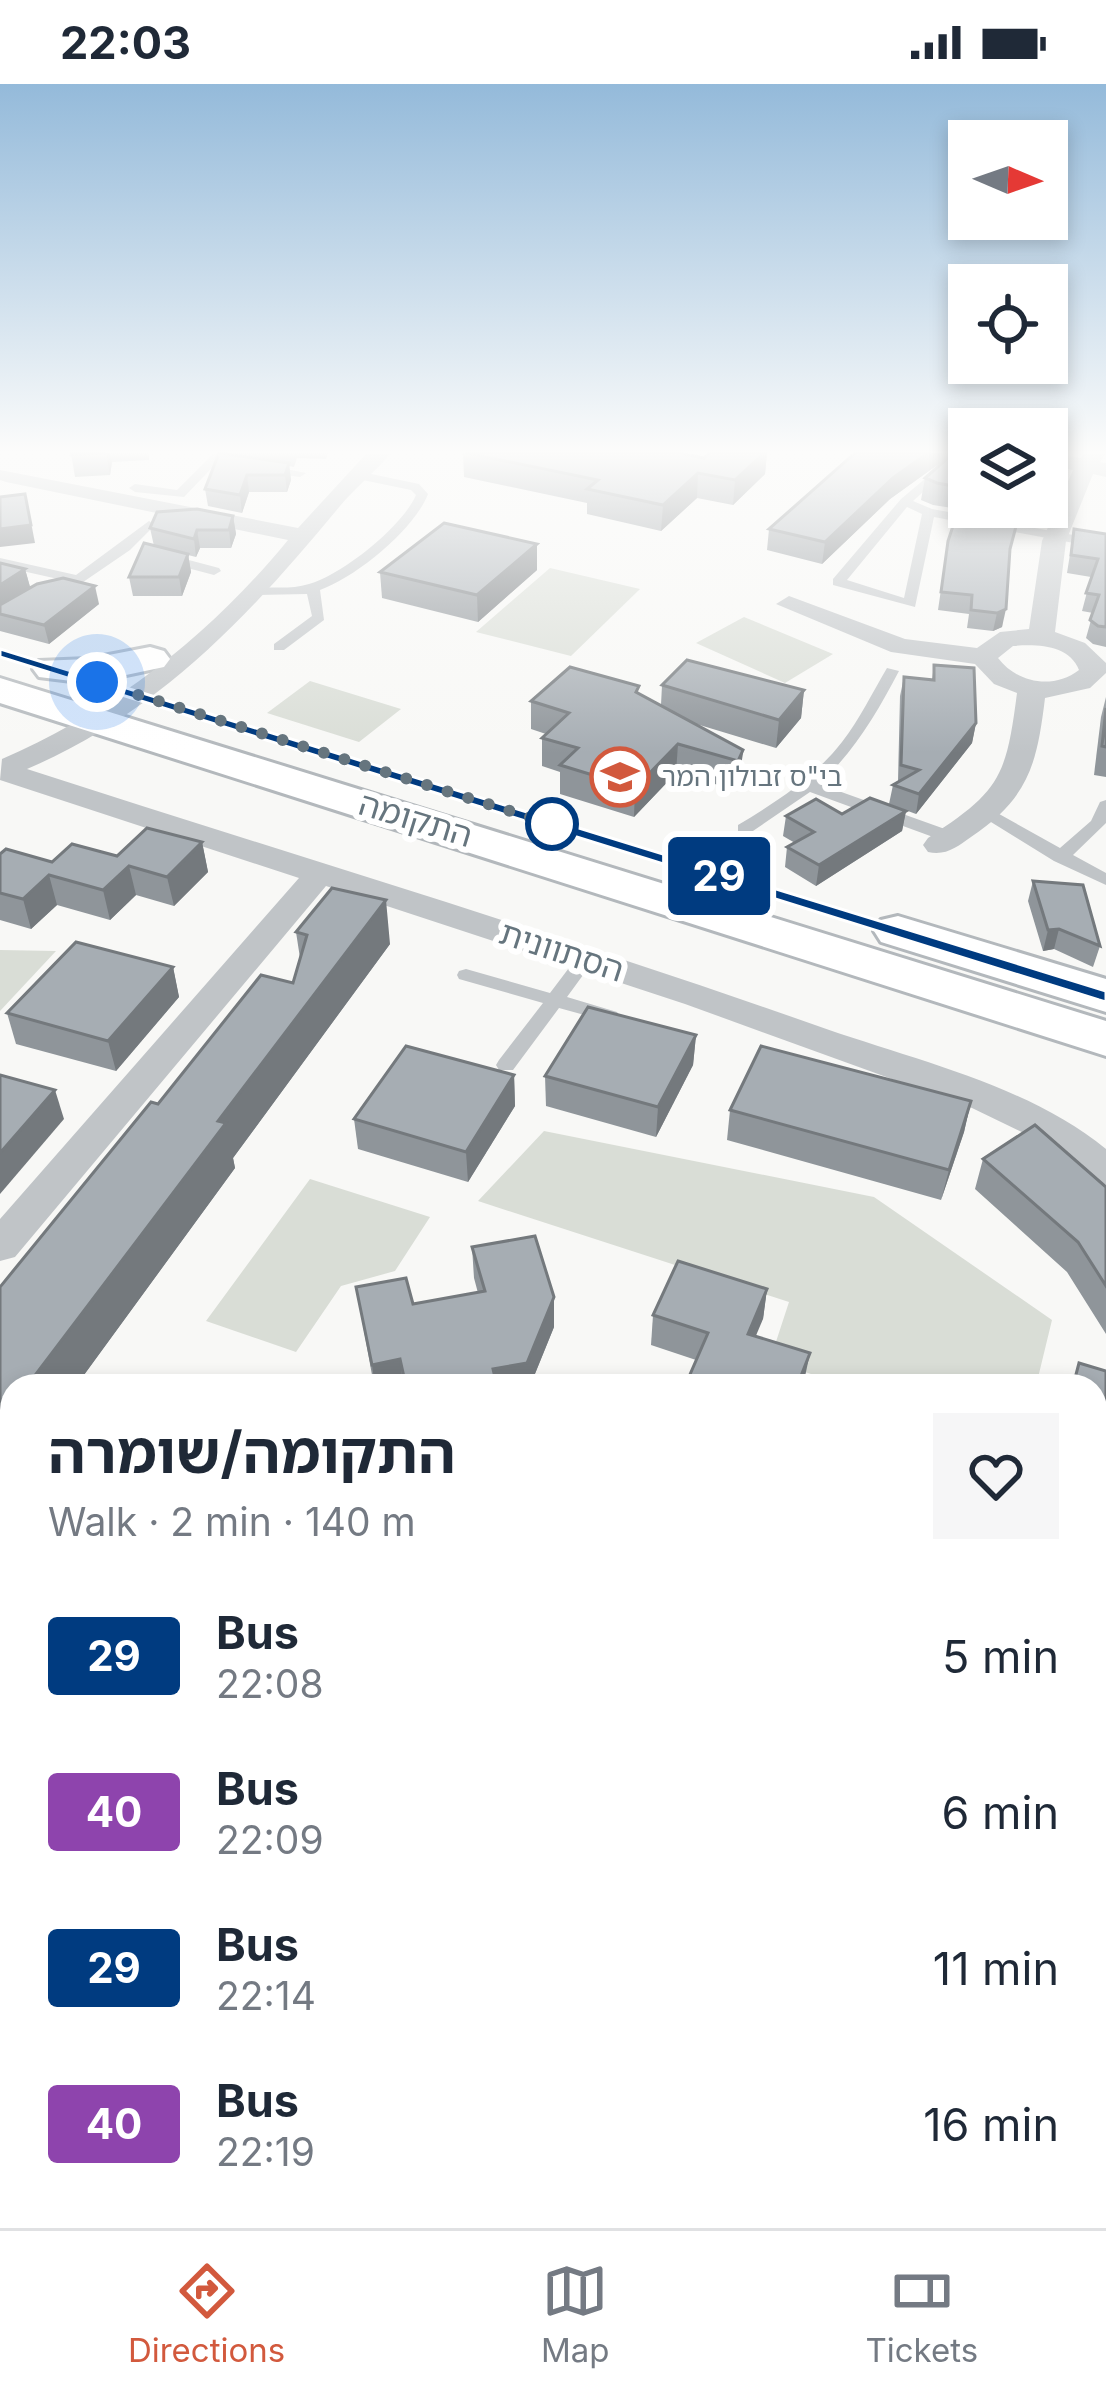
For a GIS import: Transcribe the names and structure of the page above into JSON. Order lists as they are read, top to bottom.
{
  "streets": {
    "street": ["התקומה", "הסתוונית"]
  },
  "places": {
    "school or university": ["בי\"ס זבולון המר"]
  },
  "lines": ["bus line 29"],
  "north": "right",
  "page": {
    "status": "22:03",
    "on_map": "29",
    "heading": ["התקומה/שומרה", "Walk · 2 min · 140 m"],
    "list": [
      {
        "mark": "29",
        "name": "Bus",
        "note": "22:08",
        "value": "5 min"
      },
      {
        "mark": "40",
        "name": "Bus",
        "note": "22:09",
        "value": "6 min"
      },
      {
        "mark": "29",
        "name": "Bus",
        "note": "22:14",
        "value": "11 min"
      },
      {
        "mark": "40",
        "name": "Bus",
        "note": "22:19",
        "value": "16 min"
      }
    ],
    "tabs": ["Directions", "Map", "Tickets"]
  }
}
